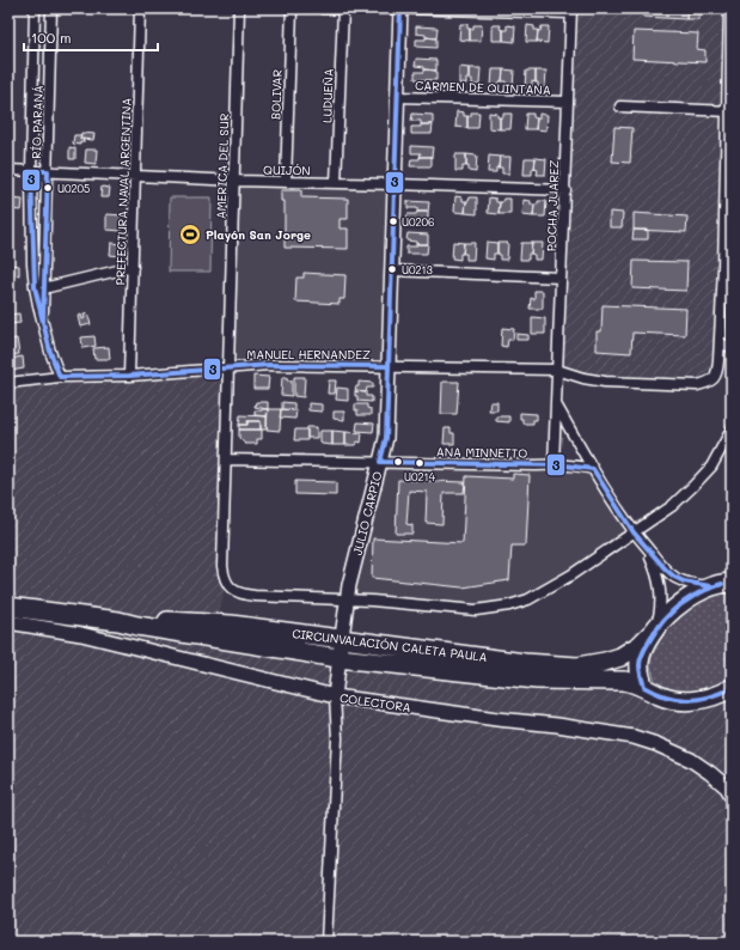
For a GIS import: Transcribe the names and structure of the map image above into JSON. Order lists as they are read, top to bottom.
{
  "streets": {
    "highway": ["CIRCUNVALACIÓN CALETA PAULA"],
    "street": [
      "CARMEN DE QUINTANA",
      "BOLIVAR",
      "LUDUEÑA",
      "RÍO PARANÁ",
      "AMERICA DEL SUR",
      "QUIJÓN",
      "PREFECTURA NAVAL ARGENTINA",
      "POCHA JUAREZ",
      "MANUEL HERNANDEZ",
      "ANA MINNETTO",
      "JULIO CARPIO",
      "COLECTORA"
    ]
  },
  "crossings": [
    ["CARMEN DE QUINTANA", "POCHA JUAREZ"],
    ["CARMEN DE QUINTANA", "JULIO CARPIO"],
    ["BOLIVAR", "QUIJÓN"],
    ["LUDUEÑA", "QUIJÓN"],
    ["RÍO PARANÁ", "QUIJÓN"],
    ["RÍO PARANÁ", "MANUEL HERNANDEZ"],
    ["AMERICA DEL SUR", "QUIJÓN"],
    ["AMERICA DEL SUR", "MANUEL HERNANDEZ"],
    ["AMERICA DEL SUR", "ANA MINNETTO"],
    ["AMERICA DEL SUR", "JULIO CARPIO"],
    ["QUIJÓN", "PREFECTURA NAVAL ARGENTINA"],
    ["QUIJÓN", "POCHA JUAREZ"],
    ["QUIJÓN", "JULIO CARPIO"],
    ["PREFECTURA NAVAL ARGENTINA", "MANUEL HERNANDEZ"],
    ["POCHA JUAREZ", "MANUEL HERNANDEZ"],
    ["POCHA JUAREZ", "ANA MINNETTO"],
    ["MANUEL HERNANDEZ", "JULIO CARPIO"],
    ["ANA MINNETTO", "JULIO CARPIO"],
    ["JULIO CARPIO", "CIRCUNVALACIÓN CALETA PAULA"],
    ["JULIO CARPIO", "COLECTORA"]
  ],
  "places": {
    "other": [
      "U0205",
      "U0206",
      "U0213",
      "U0214"
    ],
    "sports": ["Playón San Jorge"]
  },
  "lines": ["transit line 3"],
  "scale_bar": "100 m"
}
